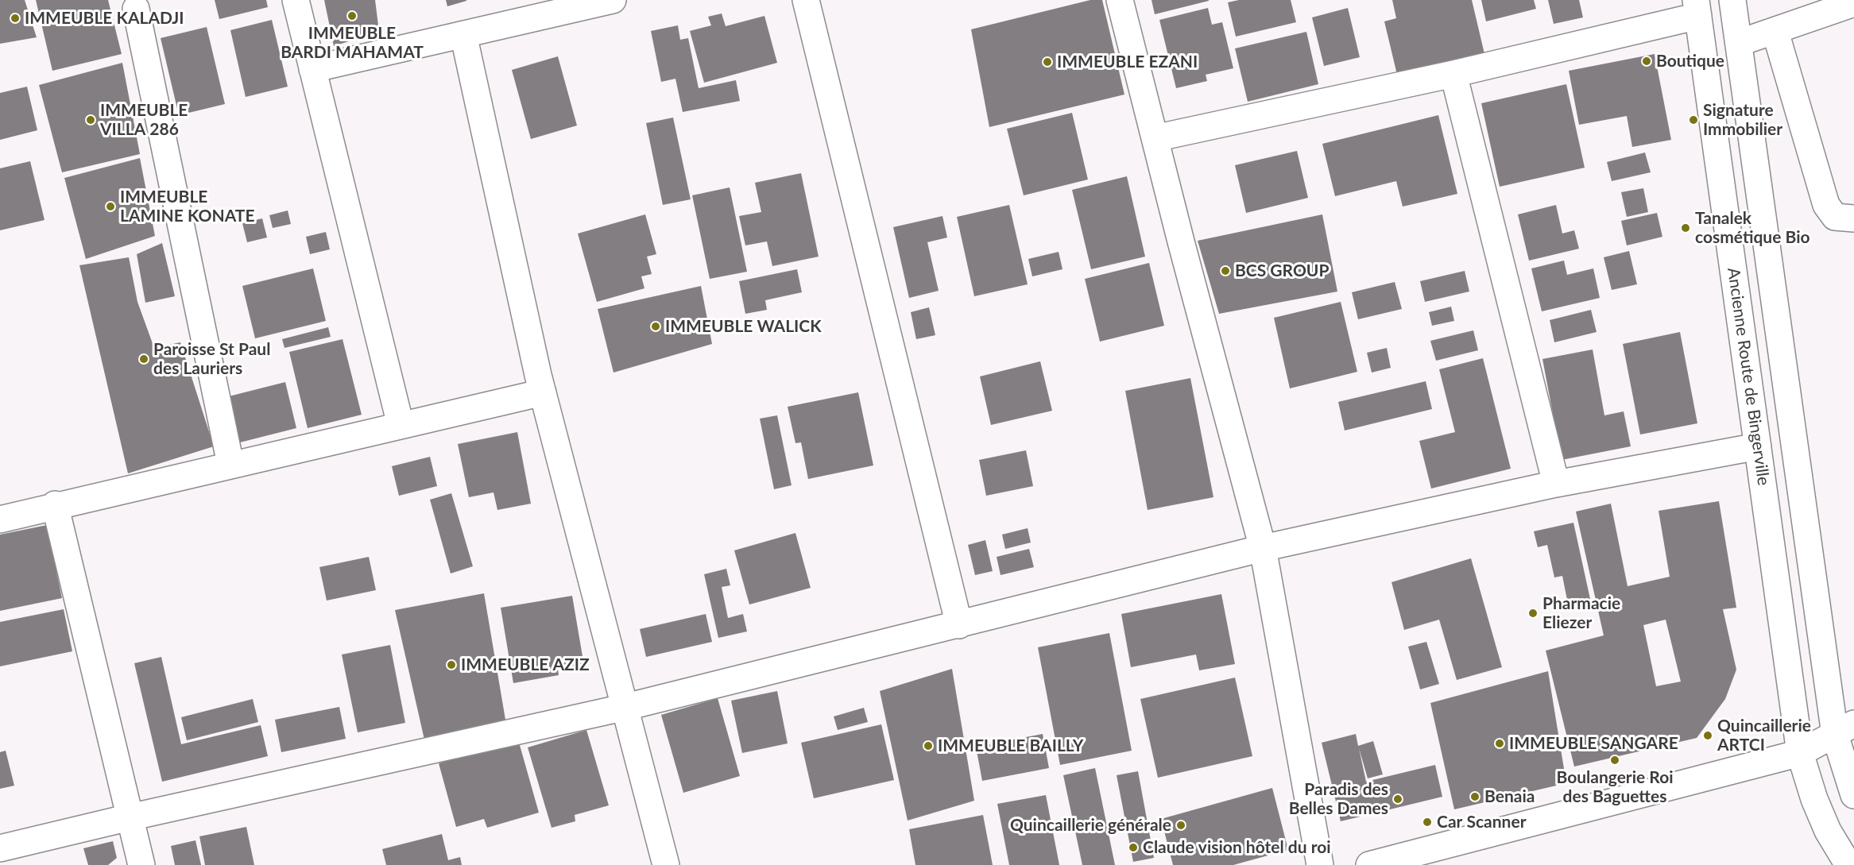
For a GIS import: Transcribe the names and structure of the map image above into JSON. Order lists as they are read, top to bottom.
{
  "streets": {
    "street": ["Ancienne Route de Bingerville"]
  },
  "places": [
    "IMMEUBLE BARDI MAHAMAT",
    "IMMEUBLE KALADJI",
    "Boutique",
    "IMMEUBLE EZANI",
    "IMMEUBLE VILLA 286",
    "Signature Immobilier",
    "IMMEUBLE LAMINE KONATE",
    "Tanalek cosmétique Bio",
    "BCS GROUP",
    "IMMEUBLE WALICK",
    "Paroisse St Paul des Lauriers",
    "Pharmacie Eliezer",
    "IMMEUBLE AZIZ",
    "Quincaillerie ARTCI",
    "IMMEUBLE SANGARE",
    "IMMEUBLE BAILLY",
    "Boulangerie Roi des Baguettes",
    "Benaia",
    "Paradis des Belles Dames",
    "Car Scanner",
    "Quincaillerie générale",
    "Claude vision hôtel du roi"
  ]
}
